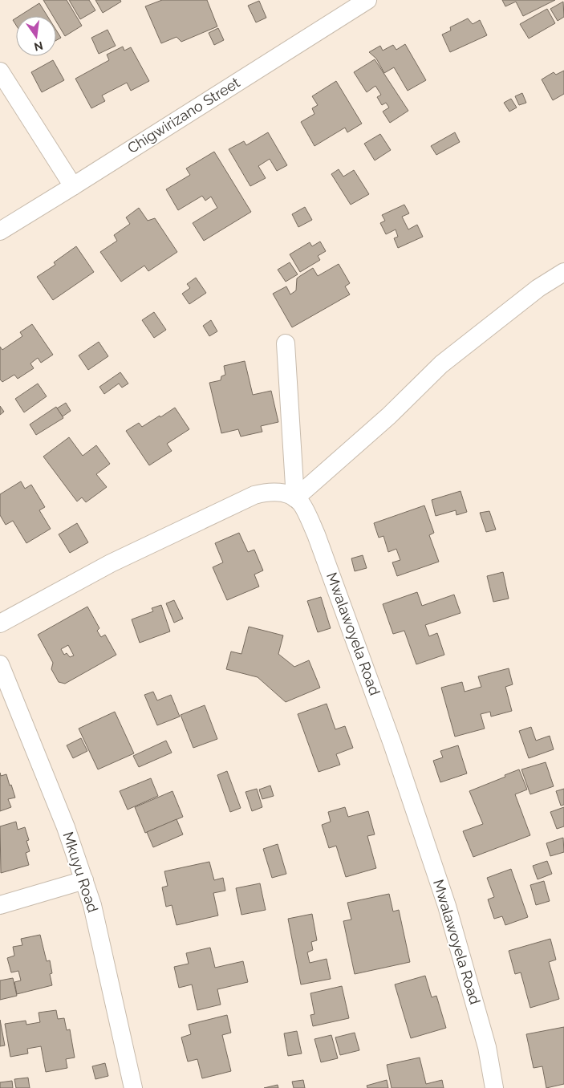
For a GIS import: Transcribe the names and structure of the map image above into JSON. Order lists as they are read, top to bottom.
{
  "streets": {
    "street": ["Chigwirizano Street", "Mwalawoyela Road", "Mkuyu Road"]
  },
  "north": "bottom"
}
